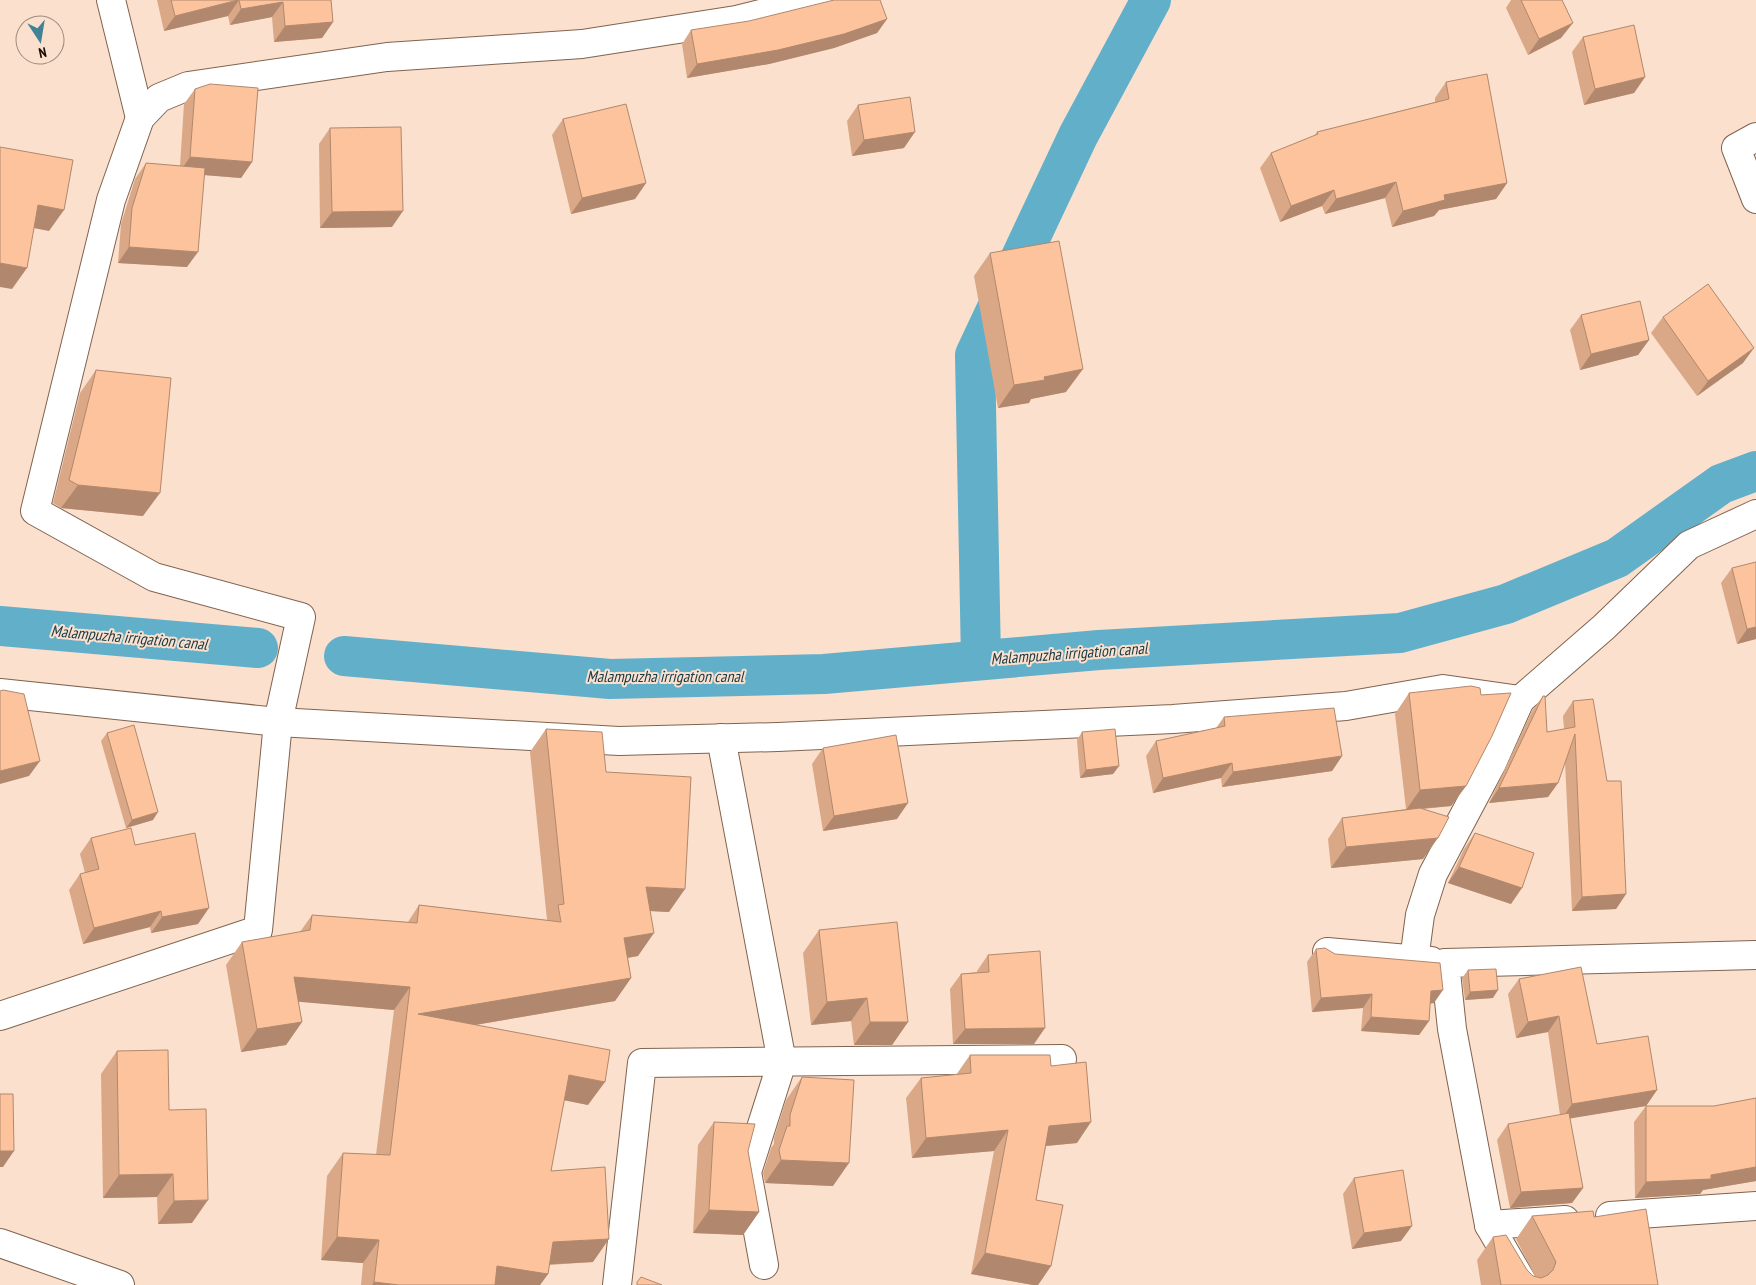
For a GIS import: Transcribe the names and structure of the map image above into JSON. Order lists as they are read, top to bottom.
{
  "water": ["Malampuzha irrigation canal"],
  "north": "bottom"
}
